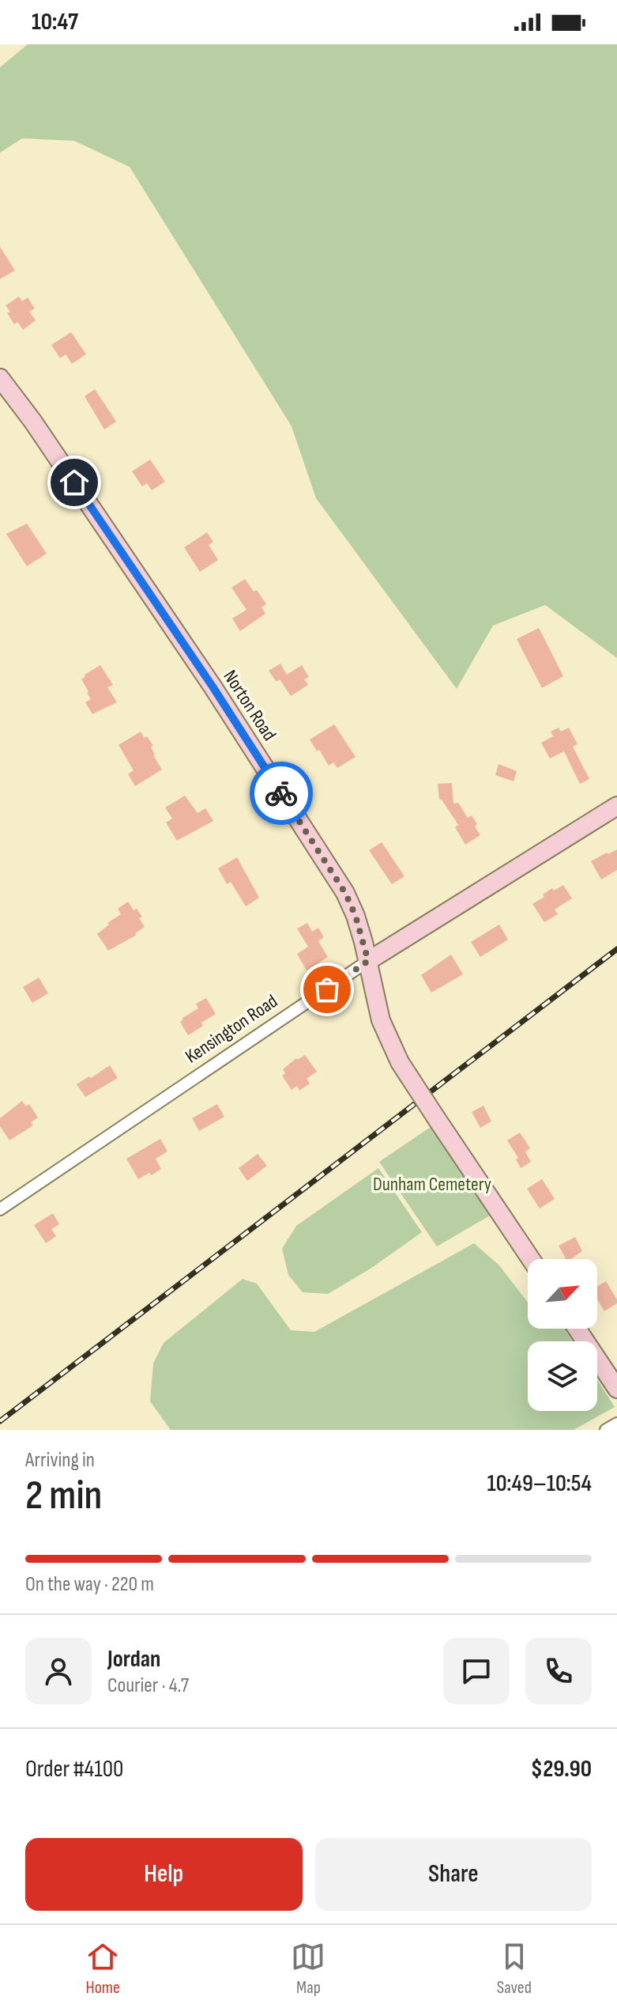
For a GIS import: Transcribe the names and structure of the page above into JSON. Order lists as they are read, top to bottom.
{
  "streets": {
    "main road": ["Norton Road", "Kensington Road"]
  },
  "crossings": [
    ["Norton Road", "Kensington Road"]
  ],
  "parks": ["Dunham Cemetery"],
  "north": "top right",
  "page": {
    "status": "10:47",
    "heading": ["2 min", "Arriving in", "10:49–10:54"],
    "panel": [
      "Jordan",
      "Courier · 4.7",
      "Order #4100",
      "$29.90"
    ],
    "bar": "On the way · 220 m",
    "buttons": ["Help", "Share"],
    "tabs": ["Home", "Map", "Saved"]
  }
}
